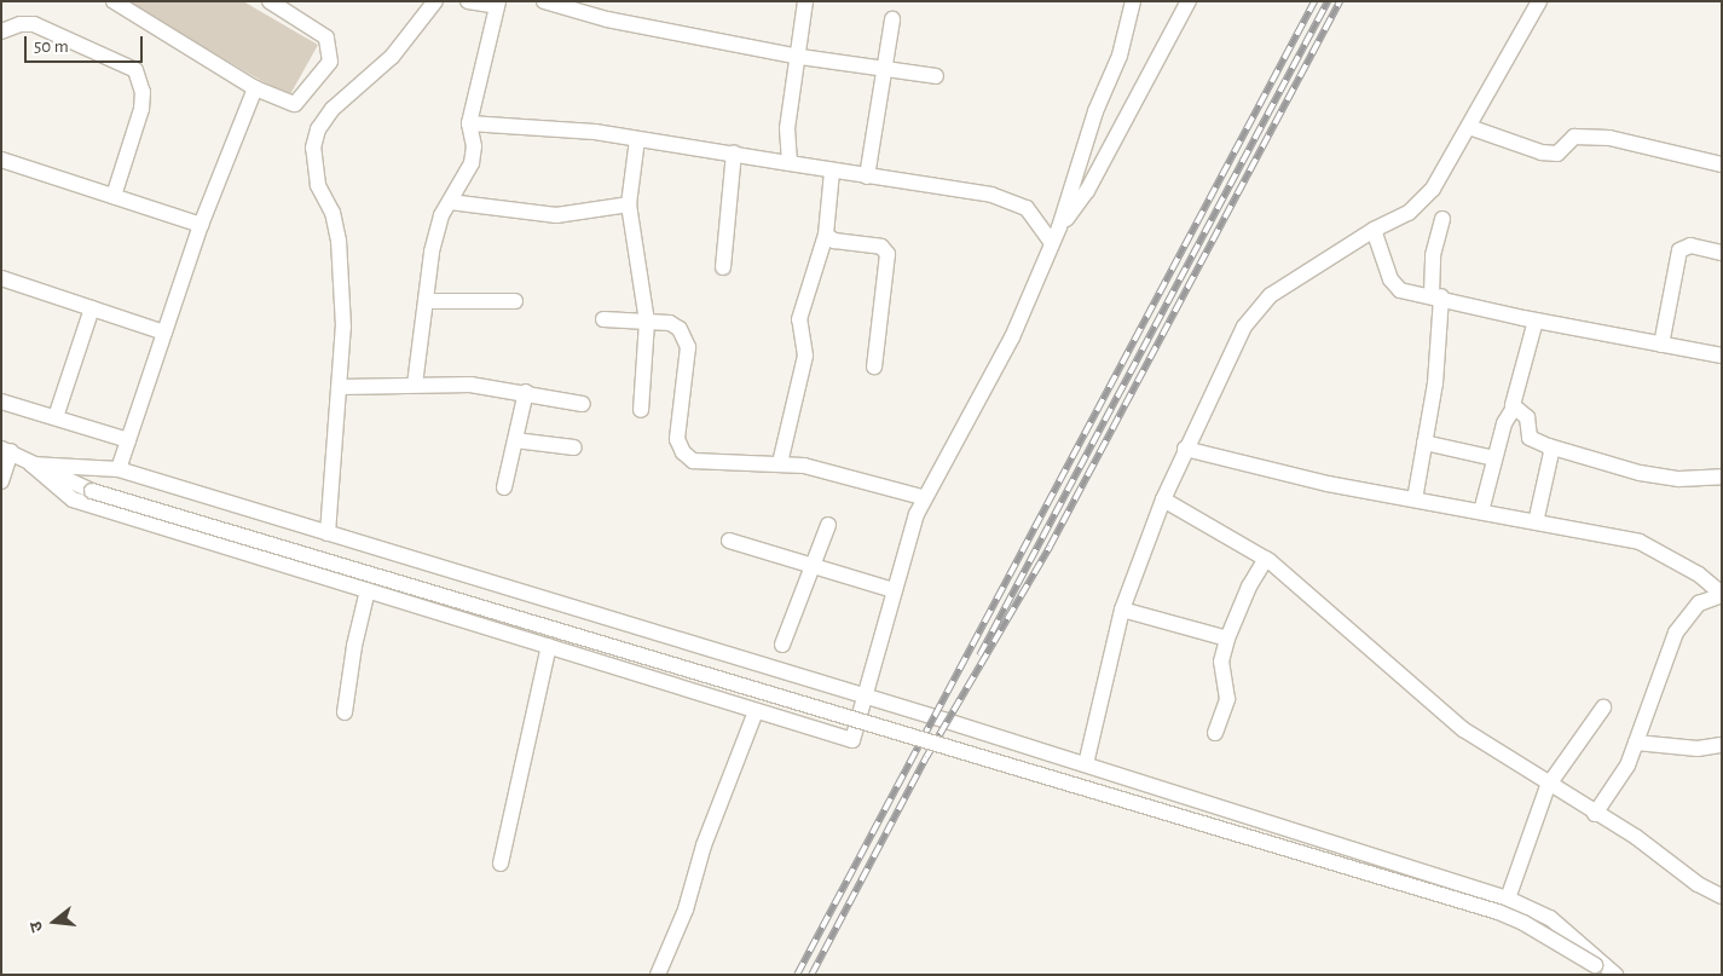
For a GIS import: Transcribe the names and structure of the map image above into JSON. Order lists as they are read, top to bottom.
{
  "scale_bar": "50 m",
  "north": "left"
}
